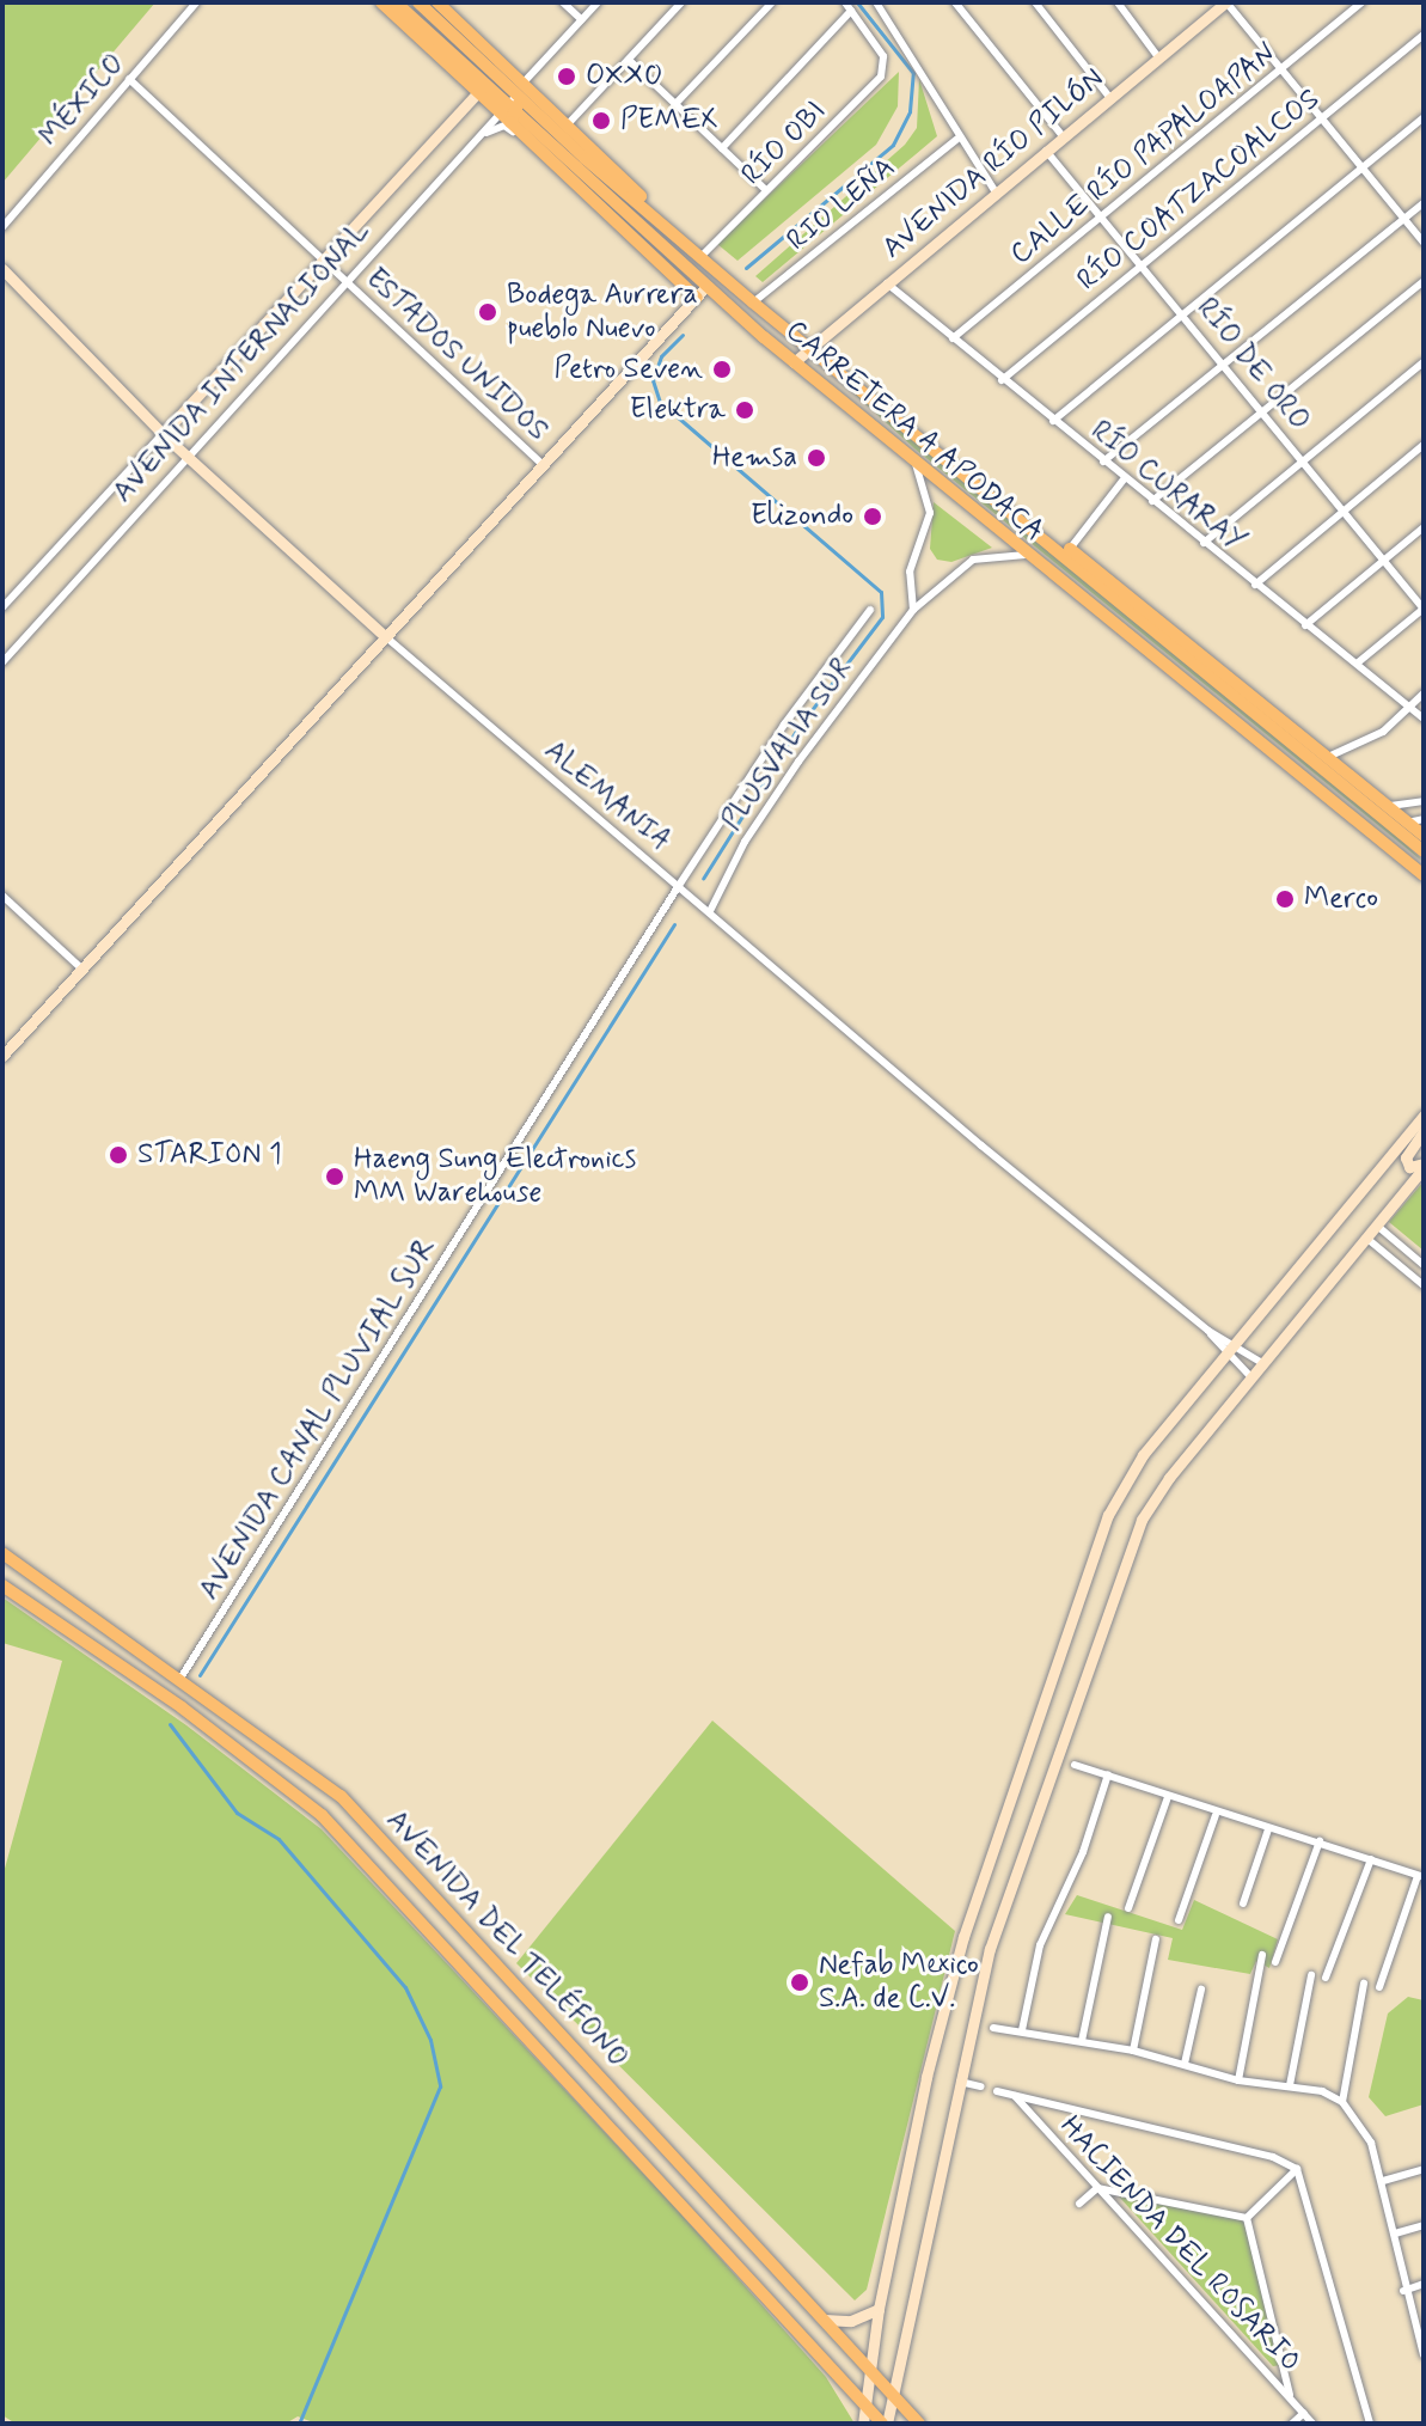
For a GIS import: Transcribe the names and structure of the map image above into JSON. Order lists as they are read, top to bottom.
{
  "streets": {
    "main road": [
      "AVENIDA RÍO PILÓN",
      "AVENIDA INTERNACIONAL",
      "CARRETERA A APODACA",
      "ALEMANIA",
      "AVENIDA DEL TELÉFONO"
    ],
    "street": [
      "MÉXICO",
      "RÍO OBI",
      "CALLE RÍO PAPALOAPAN",
      "RÍO COATZACOALCOS",
      "RIO LEÑA",
      "ESTADOS UNIDOS",
      "RÍO DE ORO",
      "RÍO CURARAY",
      "PLUSVALIA SUR",
      "AVENIDA CANAL PLUVIAL SUR",
      "HACIENDA DEL ROSARIO"
    ]
  },
  "crossings": [
    ["MÉXICO", "ESTADOS UNIDOS"],
    ["RÍO OBI", "CARRETERA A APODACA"],
    ["CALLE RÍO PAPALOAPAN", "RÍO DE ORO"],
    ["CALLE RÍO PAPALOAPAN", "RÍO CURARAY"],
    ["AVENIDA RÍO PILÓN", "RÍO DE ORO"],
    ["AVENIDA RÍO PILÓN", "CARRETERA A APODACA"],
    ["AVENIDA RÍO PILÓN", "RÍO CURARAY"],
    ["RÍO COATZACOALCOS", "RÍO DE ORO"],
    ["RÍO COATZACOALCOS", "RÍO CURARAY"],
    ["RIO LEÑA", "CARRETERA A APODACA"],
    ["ESTADOS UNIDOS", "AVENIDA INTERNACIONAL"],
    ["AVENIDA INTERNACIONAL", "CARRETERA A APODACA"],
    ["AVENIDA INTERNACIONAL", "ALEMANIA"],
    ["CARRETERA A APODACA", "PLUSVALIA SUR"],
    ["PLUSVALIA SUR", "ALEMANIA"],
    ["ALEMANIA", "AVENIDA CANAL PLUVIAL SUR"],
    ["AVENIDA CANAL PLUVIAL SUR", "AVENIDA DEL TELÉFONO"]
  ],
  "places": [
    "OXXO",
    "PEMEX",
    "Bodega Aurrera pueblo Nuevo",
    "Petro Seven",
    "Elektra",
    "Hemsa",
    "Elizondo",
    "Merco",
    "STARION 1",
    "Haeng Sung Electronics MM Warehouse",
    "Nefab Mexico S.A. de C.V."
  ]
}
